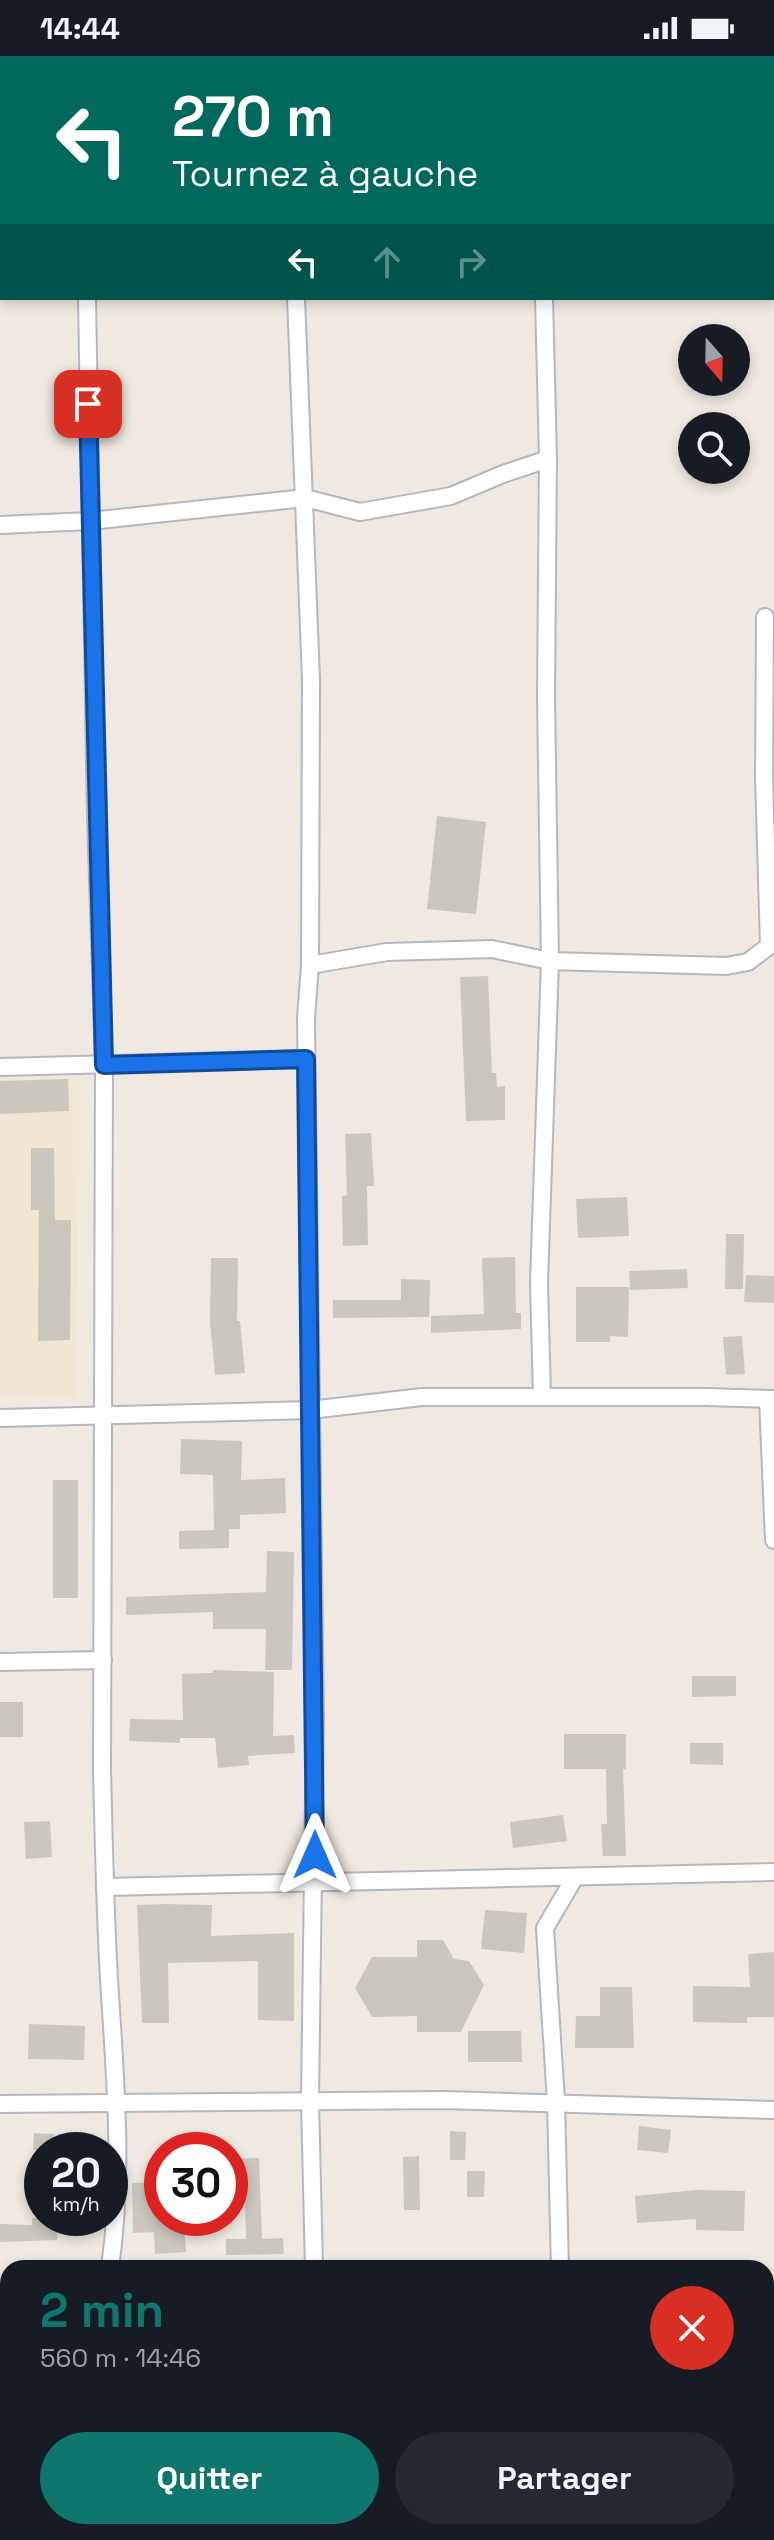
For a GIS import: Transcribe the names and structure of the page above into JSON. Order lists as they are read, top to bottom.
{
  "north": "bottom",
  "page": {
    "status": "14:44",
    "turn": ["270 m", "Tournez à gauche"],
    "speed": "20 km/h",
    "limit": "30",
    "heading": ["2 min", "560 m · 14:46"],
    "buttons": ["Quitter", "Partager"]
  }
}
